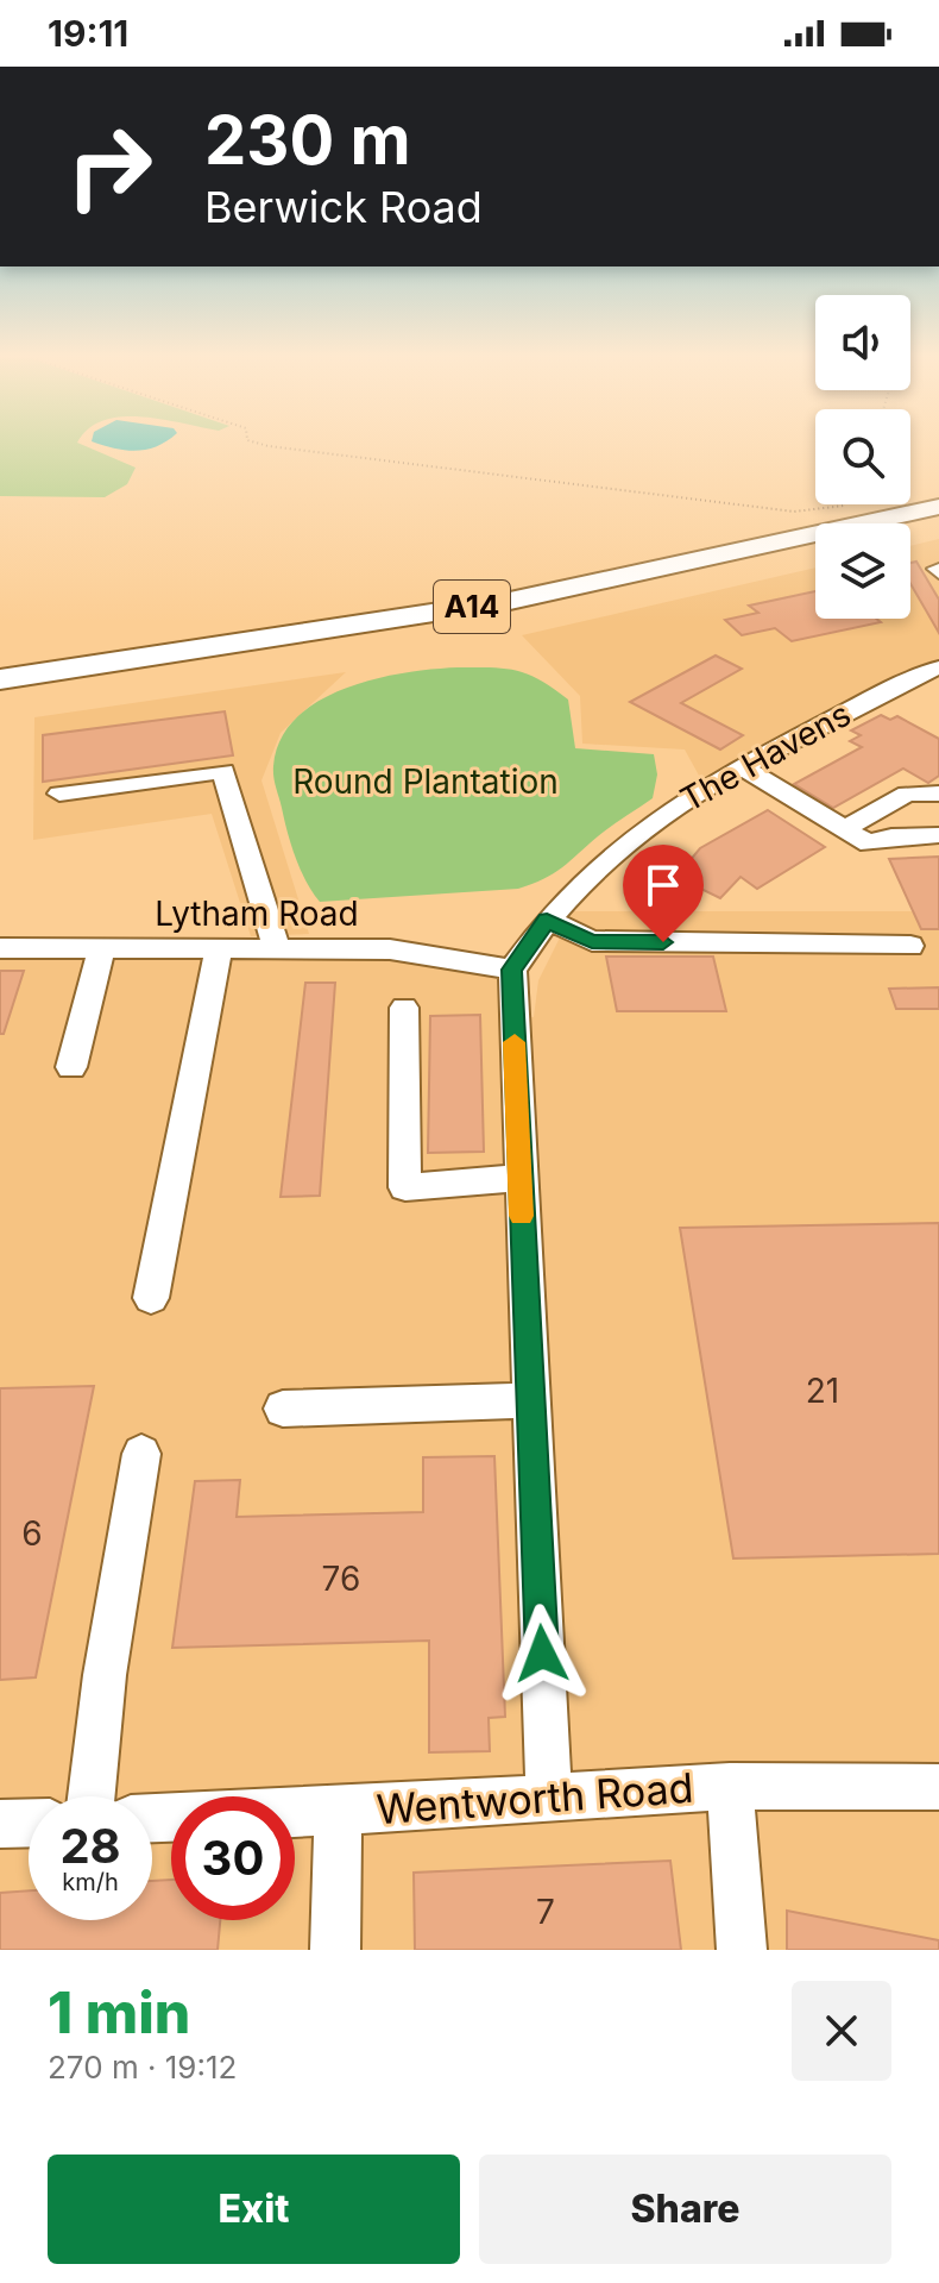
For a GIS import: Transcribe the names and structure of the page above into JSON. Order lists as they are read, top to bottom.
{
  "streets": {
    "highway": ["A14"],
    "street": ["The Havens", "Lytham Road", "Wentworth Road"]
  },
  "crossings": [
    ["The Havens", "Lytham Road"]
  ],
  "parks": ["Round Plantation"],
  "house_numbers": [
    "21",
    "6",
    "76",
    "7"
  ],
  "page": {
    "status": "19:11",
    "turn": ["230 m", "Berwick Road"],
    "speed": "28 km/h",
    "limit": "30",
    "heading": ["1 min", "270 m · 19:12"],
    "buttons": ["Exit", "Share"]
  }
}
